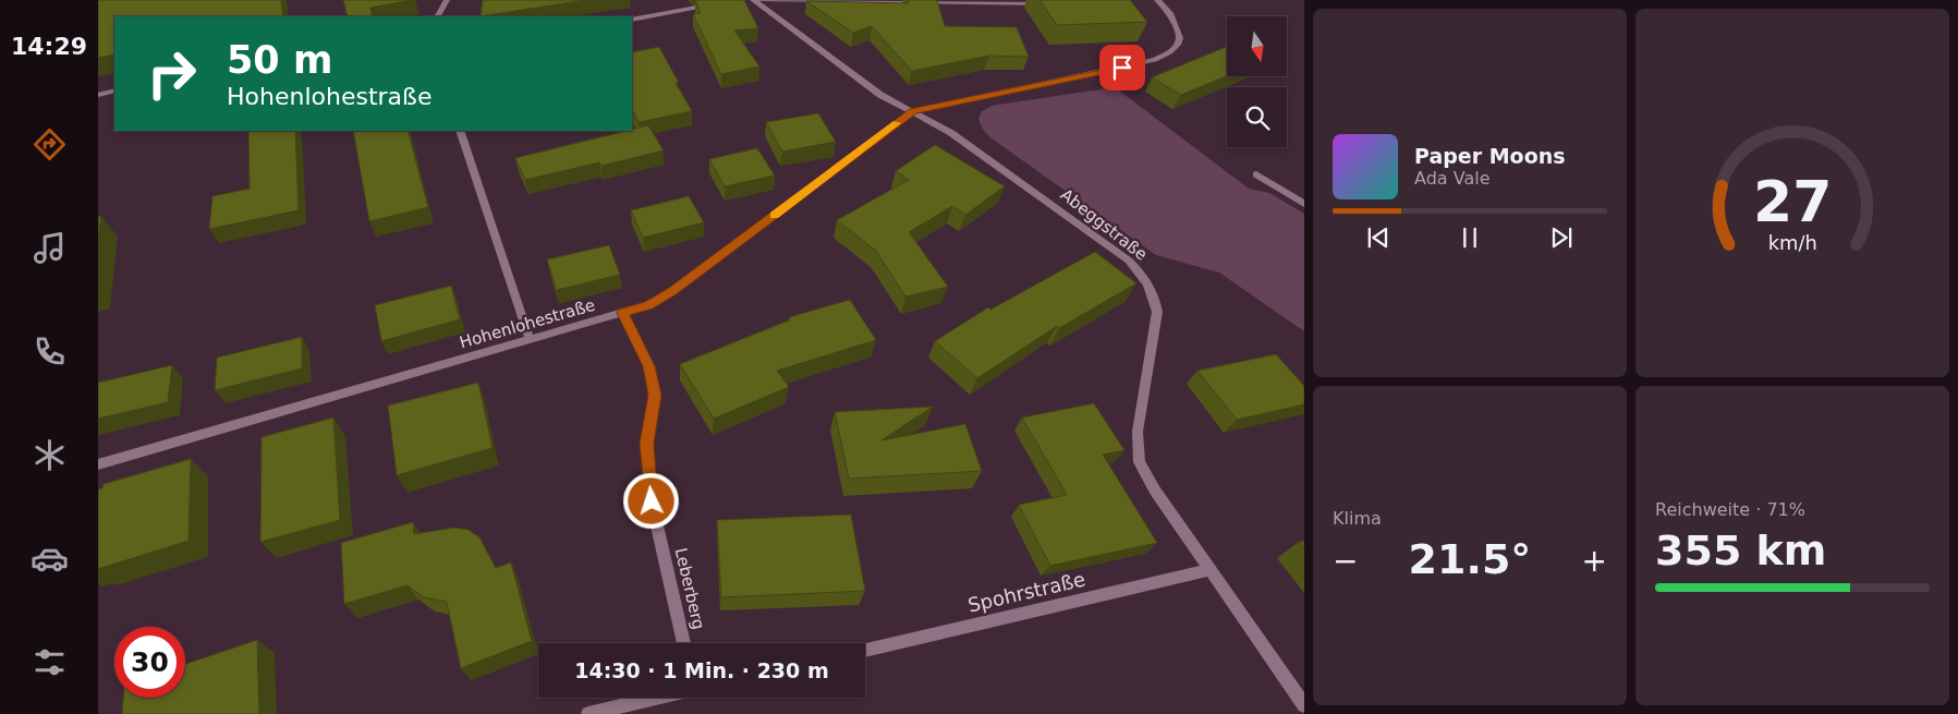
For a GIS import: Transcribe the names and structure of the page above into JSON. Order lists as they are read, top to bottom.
{
  "streets": {
    "street": [
      "Abeggstraße",
      "Hohenlohestraße",
      "Leberberg",
      "Spohrstraße"
    ]
  },
  "crossings": [
    ["Abeggstraße", "Hohenlohestraße"],
    ["Abeggstraße", "Spohrstraße"],
    ["Hohenlohestraße", "Leberberg"]
  ],
  "north": "bottom",
  "page": {
    "tabs": "14:29",
    "turn": ["50 m", "Hohenlohestraße"],
    "song": ["Paper Moons", "Ada Vale"],
    "tile": [
      "Klima",
      ["Reichweite · 71%", "355 km"]
    ],
    "heat": ["−", "21.5°", "+"],
    "limit": "30",
    "trip": "14:30 · 1 Min. · 230 m",
    "gauge": ["27", "km/h"]
  }
}
